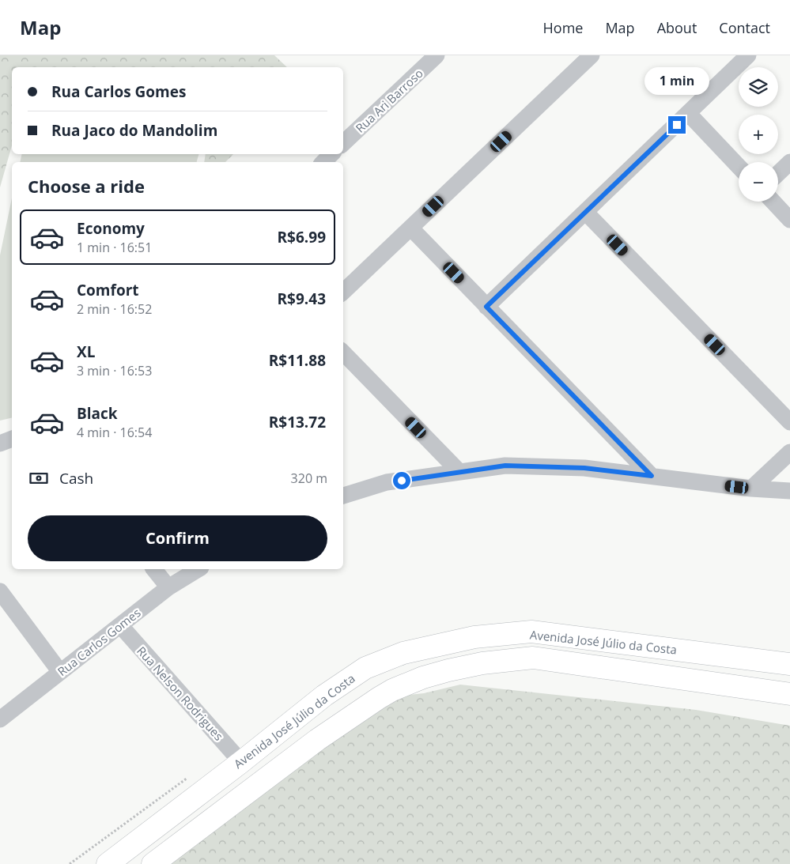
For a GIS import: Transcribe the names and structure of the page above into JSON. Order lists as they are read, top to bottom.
{
  "streets": {
    "main road": ["Avenida José Júlio da Costa"],
    "street": ["Rua Ari Barroso", "Rua Carlos Gomes", "Rua Nelson Rodrigues"]
  },
  "crossings": [
    ["Rua Carlos Gomes", "Rua Nelson Rodrigues"],
    ["Avenida José Júlio da Costa", "Rua Nelson Rodrigues"]
  ],
  "page": {
    "header": "Map",
    "nav": [
      "Home",
      "Map",
      "About",
      "Contact"
    ],
    "map_buttons": ["+", "−"],
    "bubble": "1 min",
    "banner": ["Rua Carlos Gomes", "Rua Jaco do Mandolim"],
    "heading": "Choose a ride",
    "list": [
      {
        "name": "Economy",
        "note": "1 min · 16:51",
        "value": "R$6.99"
      },
      {
        "name": "Comfort",
        "note": "2 min · 16:52",
        "value": "R$9.43"
      },
      {
        "name": "XL",
        "note": "3 min · 16:53",
        "value": "R$11.88"
      },
      {
        "name": "Black",
        "note": "4 min · 16:54",
        "value": "R$13.72"
      }
    ],
    "pay": ["Cash", "320 m"],
    "buttons": "Confirm"
  }
}
